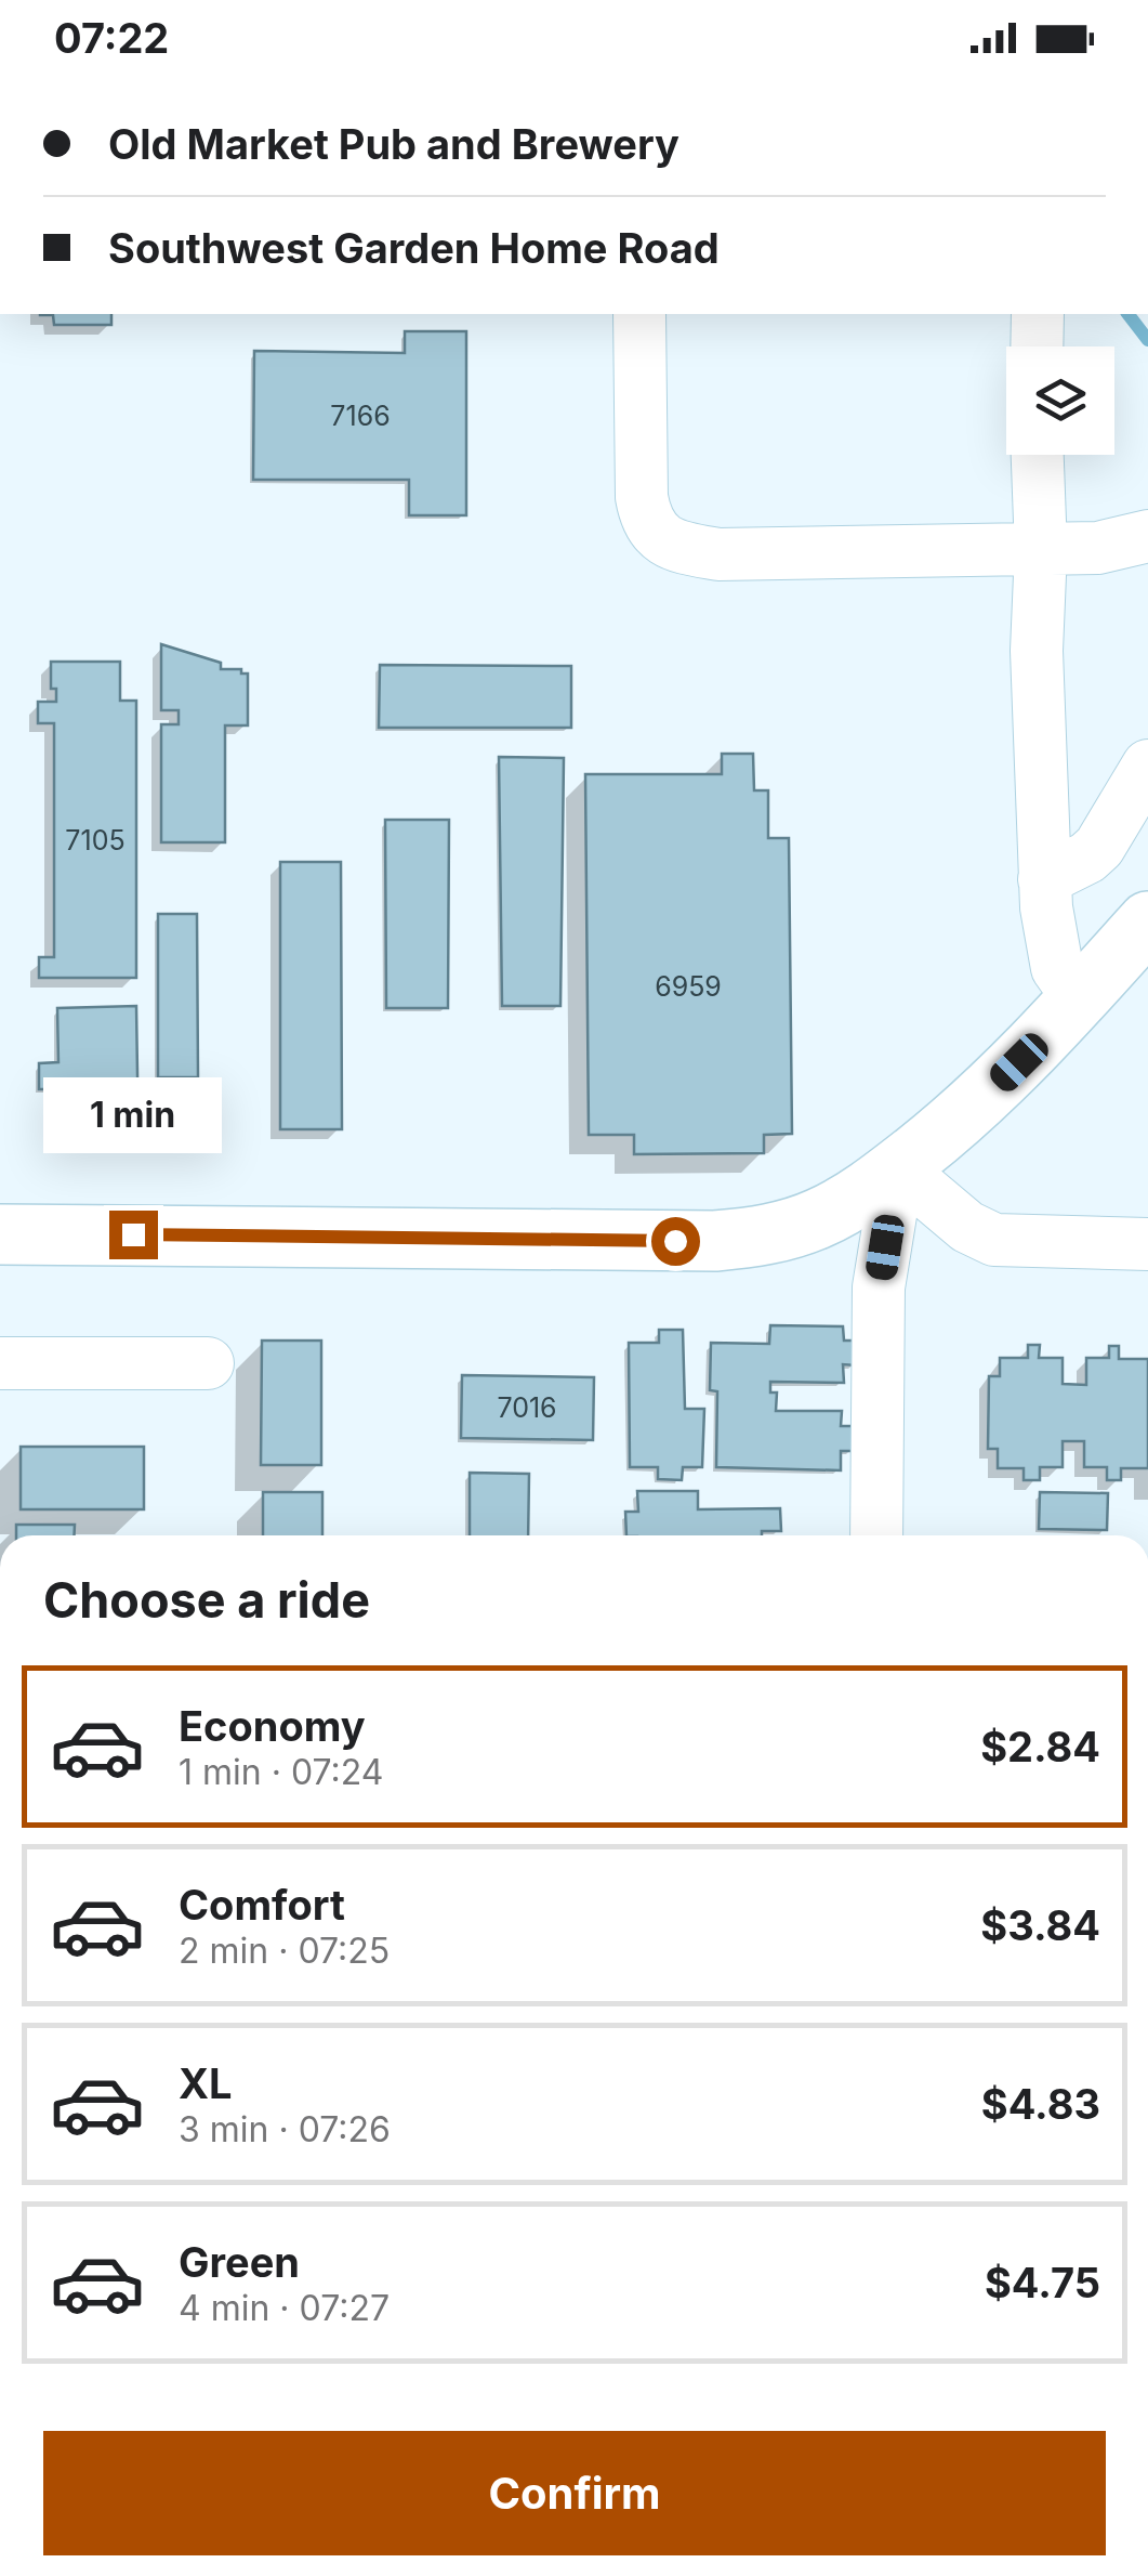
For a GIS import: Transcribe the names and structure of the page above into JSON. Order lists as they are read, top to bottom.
{
  "house_numbers": [
    "7166",
    "7105",
    "6959",
    "7016"
  ],
  "page": {
    "status": "07:22",
    "banner": ["Old Market Pub and Brewery", "Southwest Garden Home Road"],
    "bubble": "1 min",
    "heading": "Choose a ride",
    "list": [
      {
        "name": "Economy",
        "note": "1 min · 07:24",
        "value": "$2.84"
      },
      {
        "name": "Comfort",
        "note": "2 min · 07:25",
        "value": "$3.84"
      },
      {
        "name": "XL",
        "note": "3 min · 07:26",
        "value": "$4.83"
      },
      {
        "name": "Green",
        "note": "4 min · 07:27",
        "value": "$4.75"
      }
    ],
    "buttons": "Confirm"
  }
}
